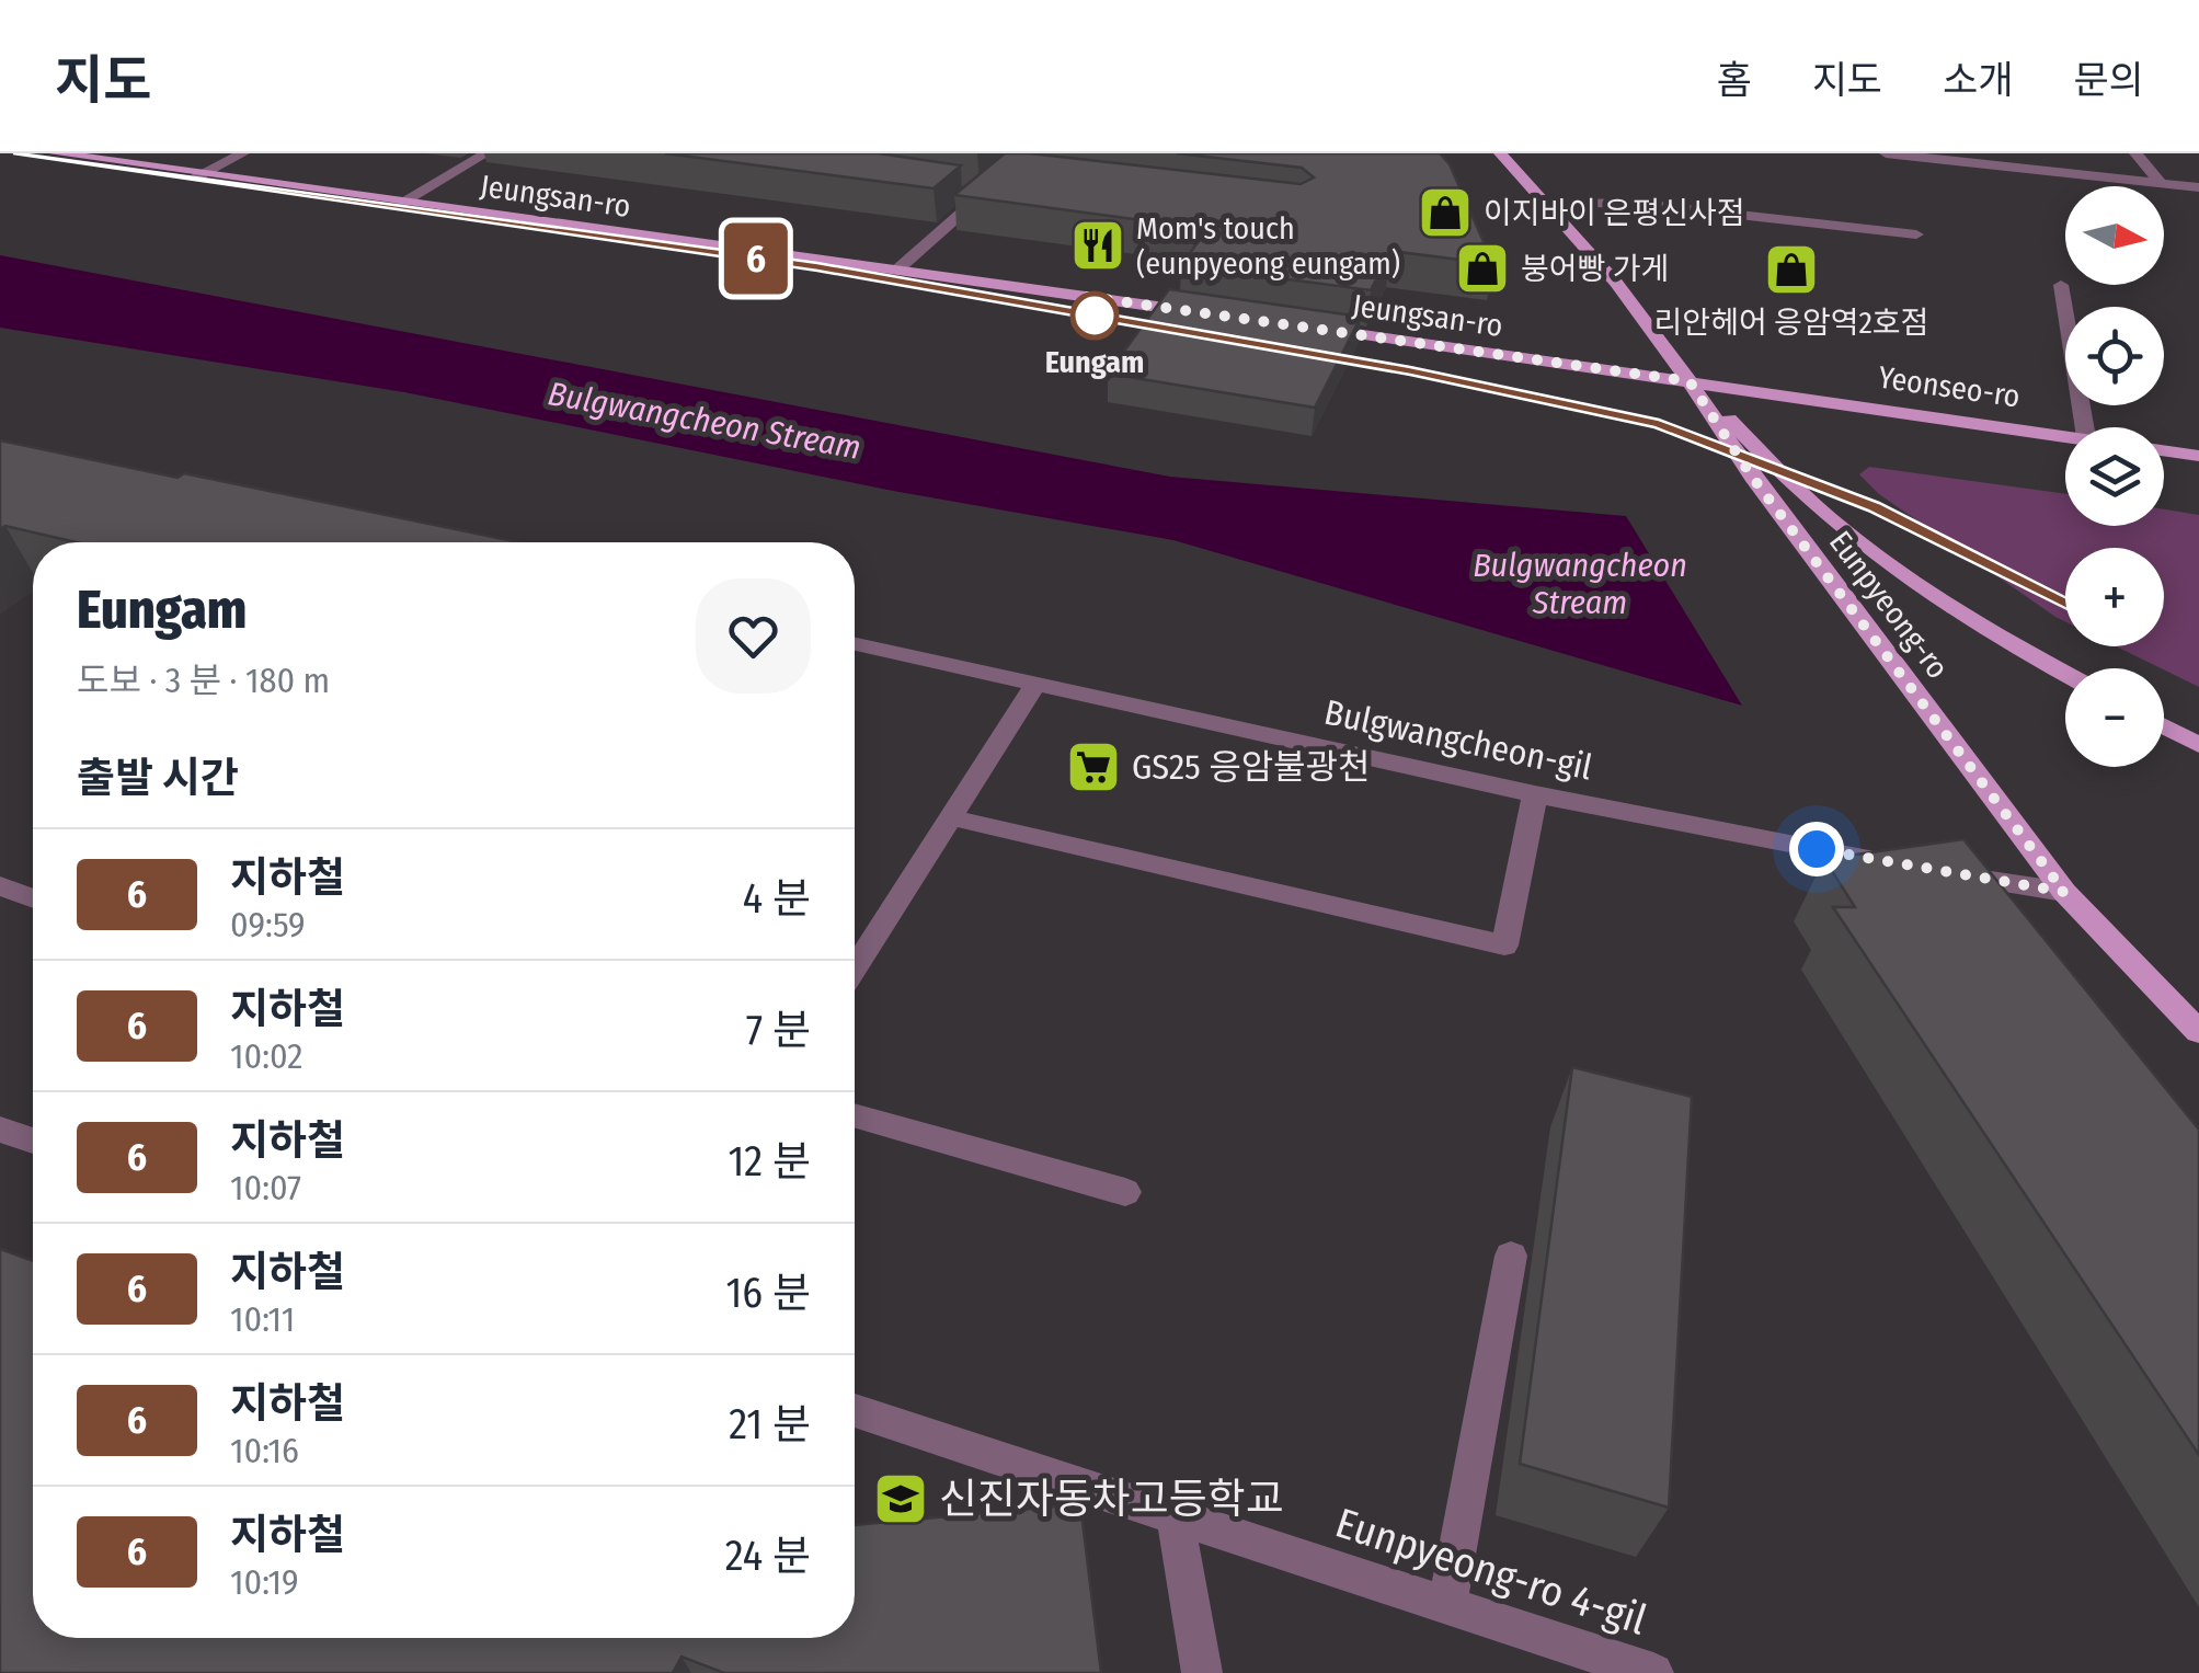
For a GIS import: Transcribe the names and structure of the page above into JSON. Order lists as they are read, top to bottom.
{
  "streets": {
    "main road": ["Jeungsan-ro", "Yeonseo-ro", "Eunpyeong-ro"],
    "street": ["Bulgwangcheon-gil", "Eunpyeong-ro 4-gil"]
  },
  "crossings": [
    ["Jeungsan-ro", "Yeonseo-ro"],
    ["Jeungsan-ro", "Eunpyeong-ro"],
    ["Yeonseo-ro", "Eunpyeong-ro"],
    ["Eunpyeong-ro", "Bulgwangcheon-gil"]
  ],
  "water": ["Bulgwangcheon Stream"],
  "places": {
    "shop": ["이지바이 은평신사점", "붕어빵 가게", "리안헤어 응암역2호점"],
    "restaurant": ["Mom's touch (eunpyeong eungam)"],
    "other": ["Eungam"],
    "supermarket": ["GS25 응암불광천"],
    "school or university": ["신진자동차고등학교"]
  },
  "lines": ["metro line 6"],
  "north": "right",
  "page": {
    "header": "지도",
    "nav": [
      "홈",
      "지도",
      "소개",
      "문의"
    ],
    "on_map": "6",
    "map_buttons": ["+", "−"],
    "heading": [
      ["Eungam", "도보 · 3 분 · 180 m"],
      "출발 시간"
    ],
    "list": [
      {
        "mark": "6",
        "name": "지하철",
        "note": "09:59",
        "value": "4 분"
      },
      {
        "mark": "6",
        "name": "지하철",
        "note": "10:02",
        "value": "7 분"
      },
      {
        "mark": "6",
        "name": "지하철",
        "note": "10:07",
        "value": "12 분"
      },
      {
        "mark": "6",
        "name": "지하철",
        "note": "10:11",
        "value": "16 분"
      },
      {
        "mark": "6",
        "name": "지하철",
        "note": "10:16",
        "value": "21 분"
      },
      {
        "mark": "6",
        "name": "지하철",
        "note": "10:19",
        "value": "24 분"
      }
    ]
  }
}
